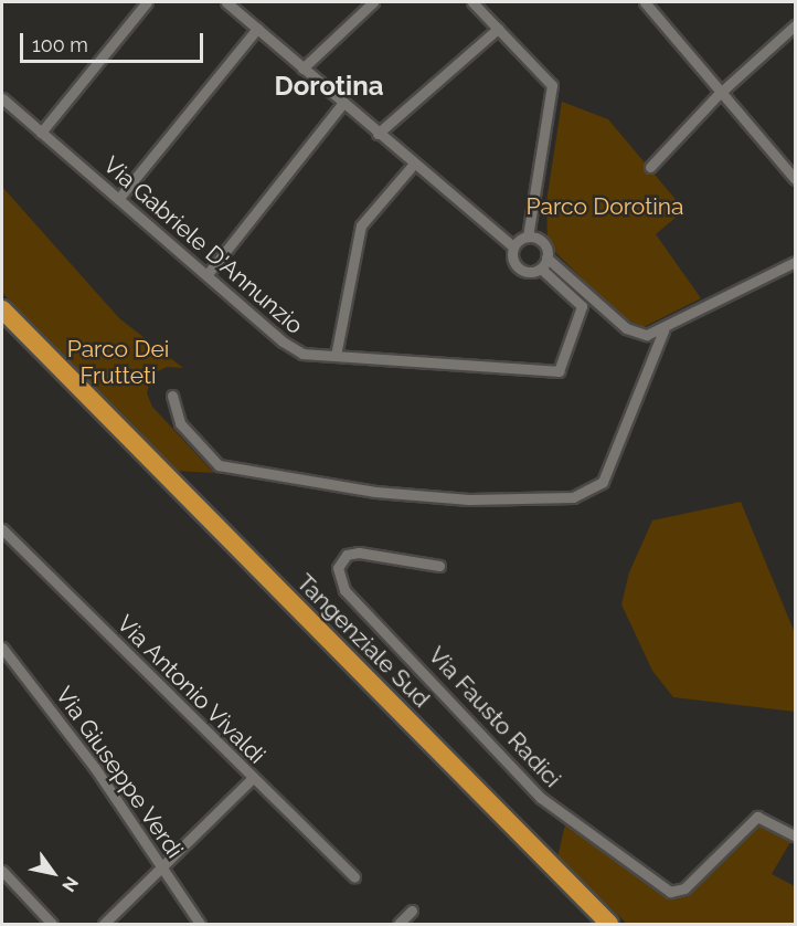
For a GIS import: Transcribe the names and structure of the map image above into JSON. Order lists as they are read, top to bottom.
{
  "streets": {
    "highway": ["Tangenziale Sud"],
    "street": [
      "Via Gabriele D'Annunzio",
      "Via Antonio Vivaldi",
      "Via Fausto Radici",
      "Via Giuseppe Verdi"
    ]
  },
  "districts": ["Dorotina"],
  "parks": ["Parco Dorotina", "Parco Dei Frutteti"],
  "scale_bar": "100 m",
  "north": "bottom right"
}
